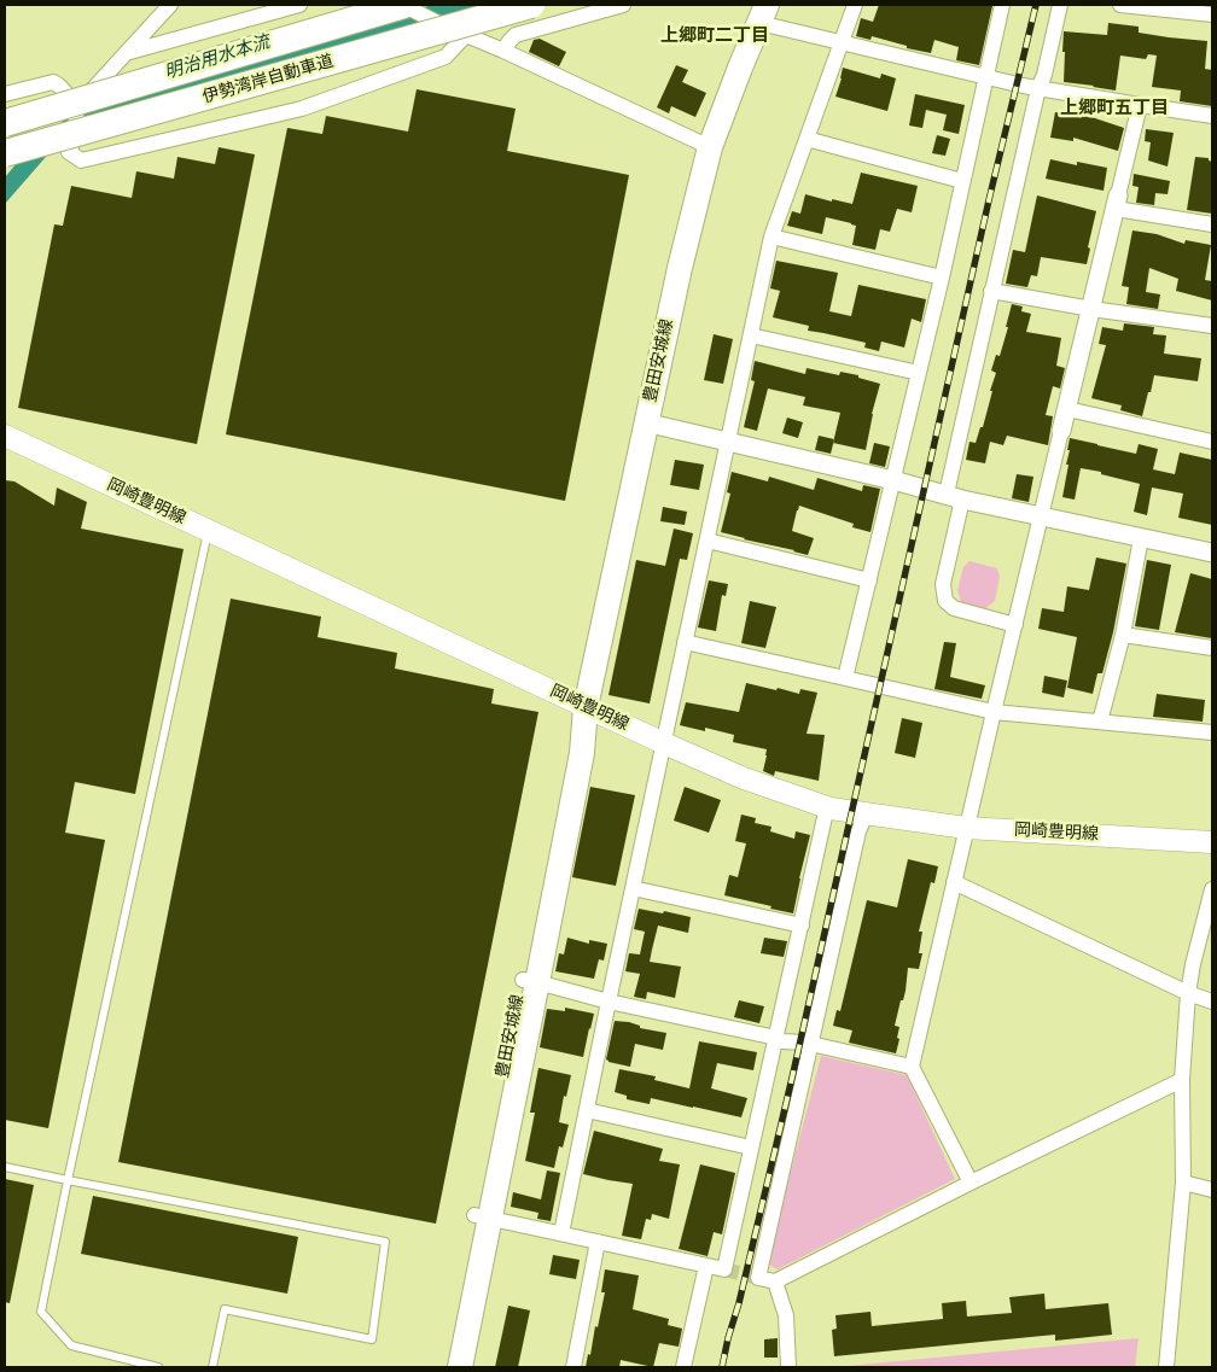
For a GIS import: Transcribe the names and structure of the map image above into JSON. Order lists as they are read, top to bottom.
{
  "streets": {
    "highway": ["伊勢湾岸自動車道"],
    "main road": ["豊田安城線", "岡崎豊明線"]
  },
  "crossings": [
    ["豊田安城線", "岡崎豊明線"]
  ],
  "districts": ["上郷町二丁目", "上郷町五丁目"],
  "water": ["明治用水本流"]
}
